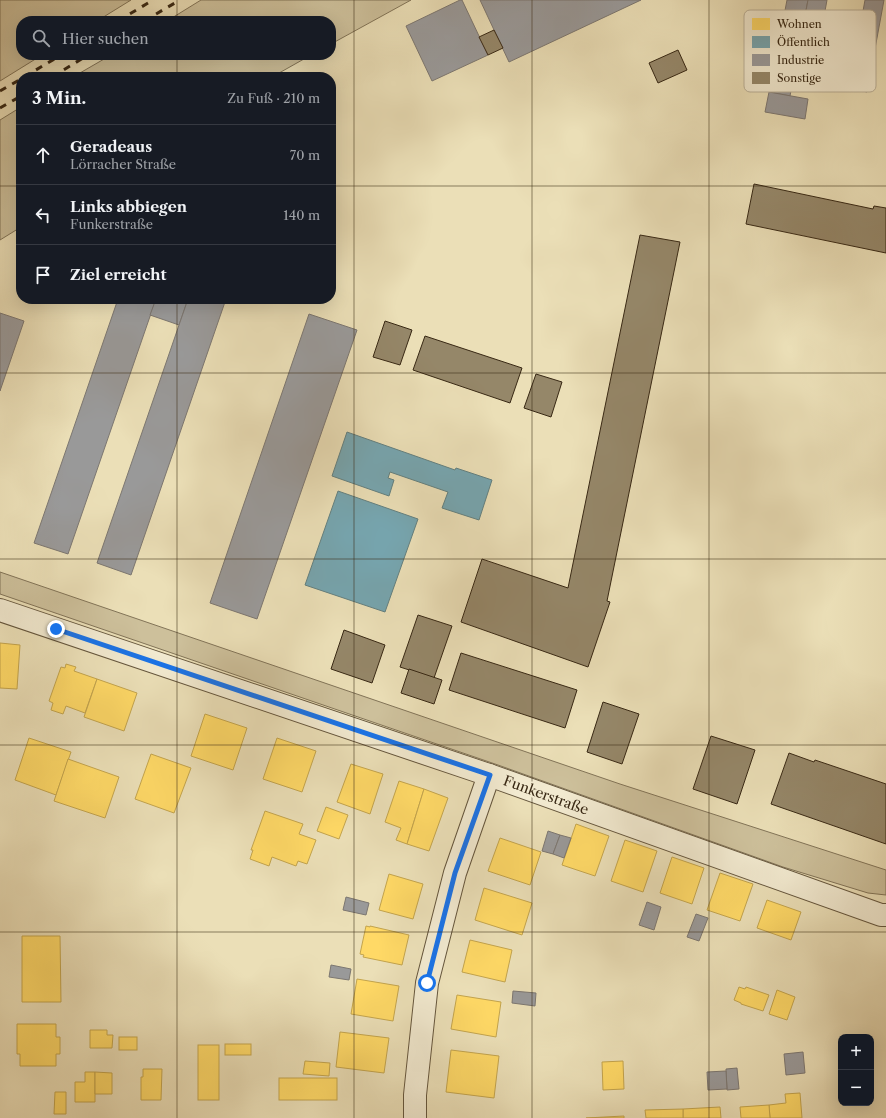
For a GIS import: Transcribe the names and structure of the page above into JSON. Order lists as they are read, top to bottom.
{
  "streets": {
    "street": ["Funkerstraße"]
  },
  "legend": [
    "Wohnen",
    "Öffentlich",
    "Industrie",
    "Sonstige"
  ],
  "page": {
    "search": "Hier suchen",
    "heading": ["3 Min.", "Zu Fuß · 210 m"],
    "list": [
      ["Geradeaus", "Lörracher Straße", "70 m"],
      ["Links abbiegen", "Funkerstraße", "140 m"],
      "Ziel erreicht"
    ],
    "map_buttons": ["+", "−"]
  }
}
